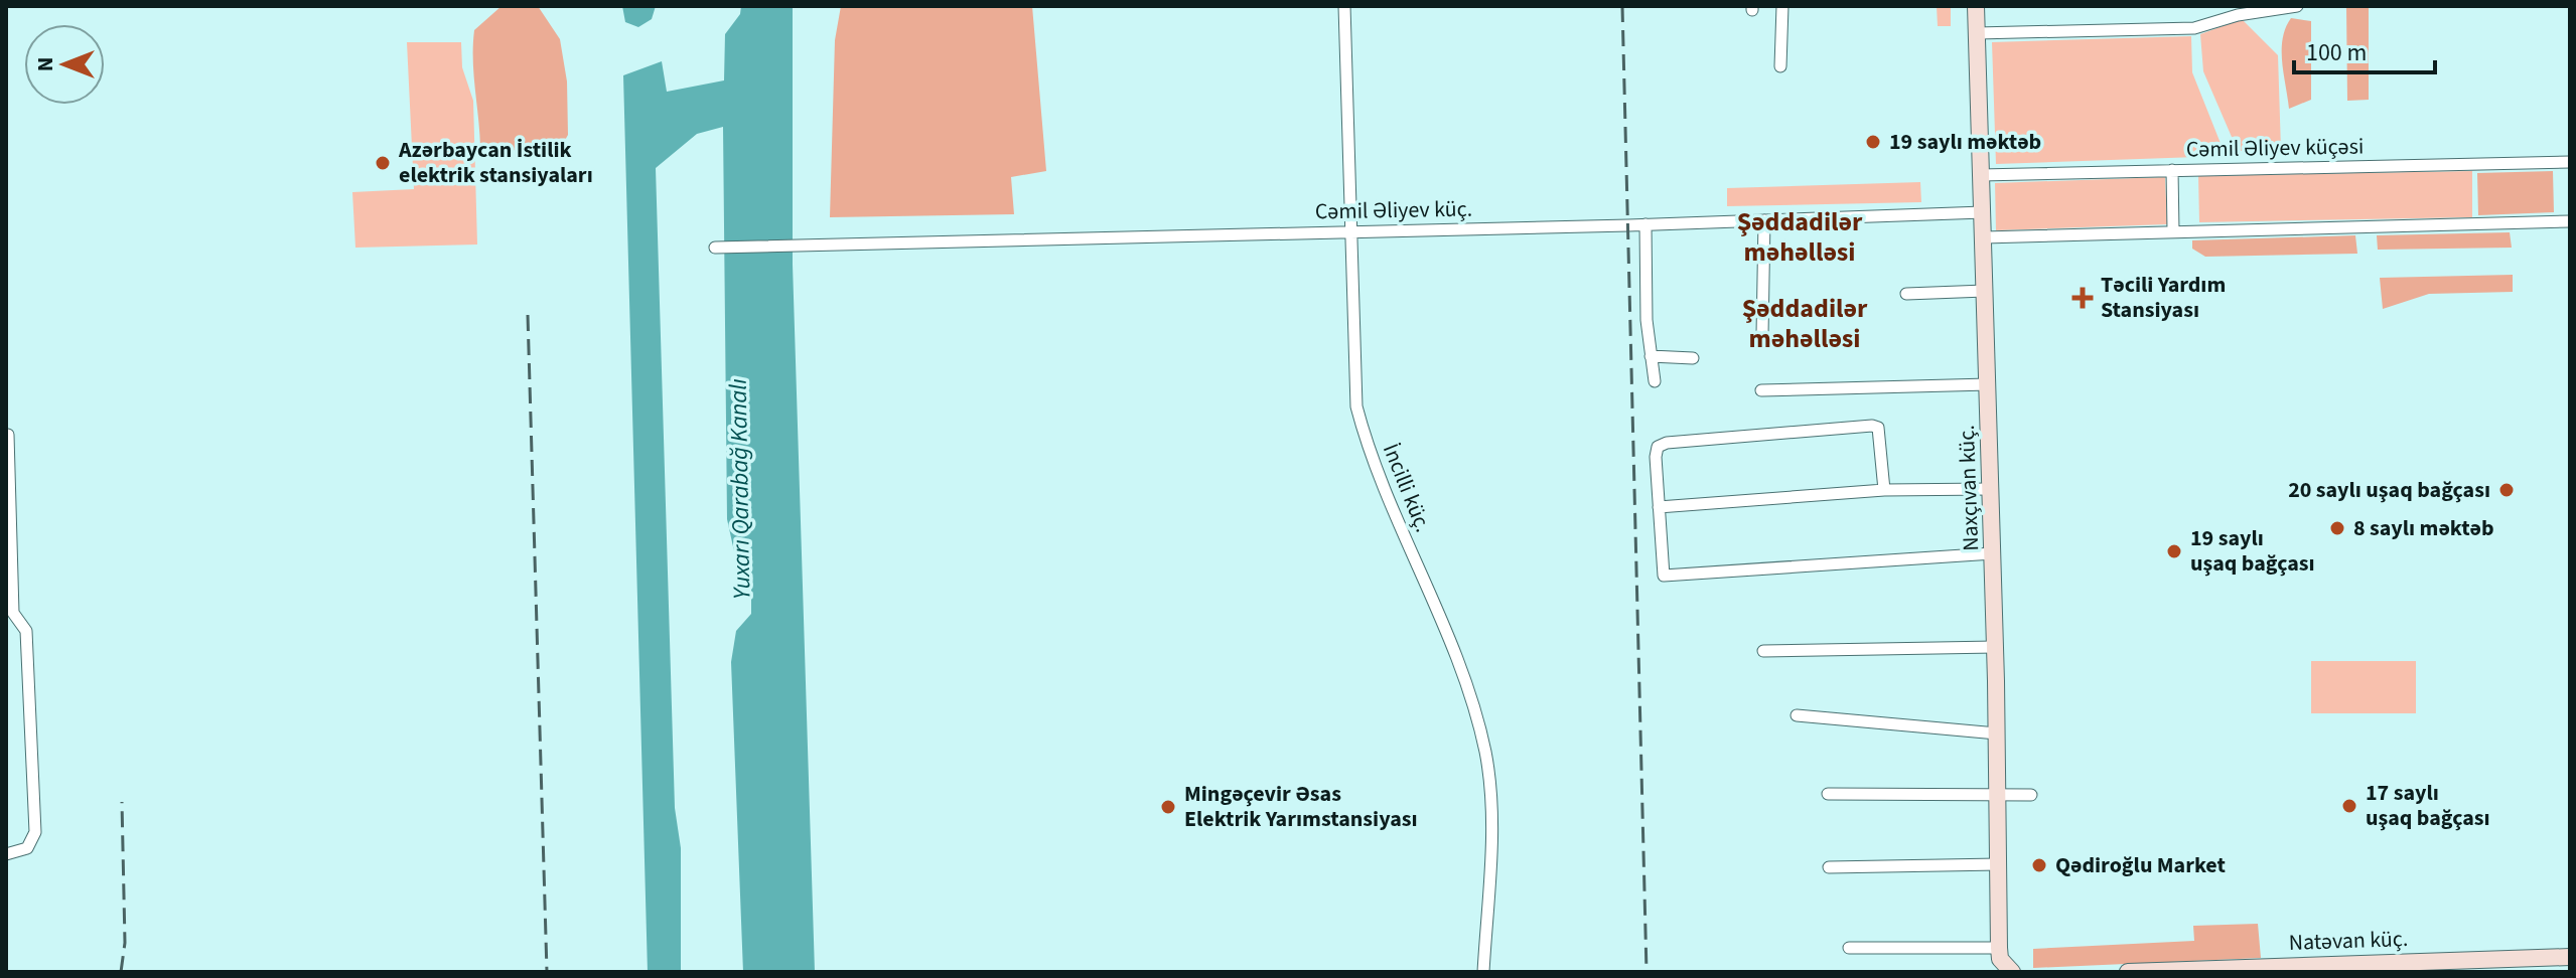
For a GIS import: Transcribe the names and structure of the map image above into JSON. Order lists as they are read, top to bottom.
{
  "streets": {
    "street": [
      "Cəmil Əliyev küçəsi",
      "Cəmil Əliyev küç.",
      "İncilli küç.",
      "Naxçıvan küç.",
      "Natəvan küç."
    ]
  },
  "crossings": [
    ["Cəmil Əliyev küçəsi", "Naxçıvan küç."],
    ["Cəmil Əliyev küç.", "İncilli küç."],
    ["Cəmil Əliyev küç.", "Naxçıvan küç."]
  ],
  "districts": ["Şəddadilər məhəlləsi", "Şəddadilər məhəlləsi"],
  "water": ["Yuxarı Qarabağ Kanalı"],
  "places": {
    "other": [
      "19 saylı məktəb",
      "Azərbaycan İstilik elektrik stansiyaları",
      "20 saylı uşaq bağçası",
      "8 saylı məktəb",
      "19 saylı uşaq bağçası",
      "17 saylı uşaq bağçası",
      "Mingəçevir Əsas Elektrik Yarımstansiyası",
      "Qədiroğlu Market"
    ],
    "health": ["Təcili Yardım Stansiyası"]
  },
  "scale_bar": "100 m",
  "north": "left"
}
